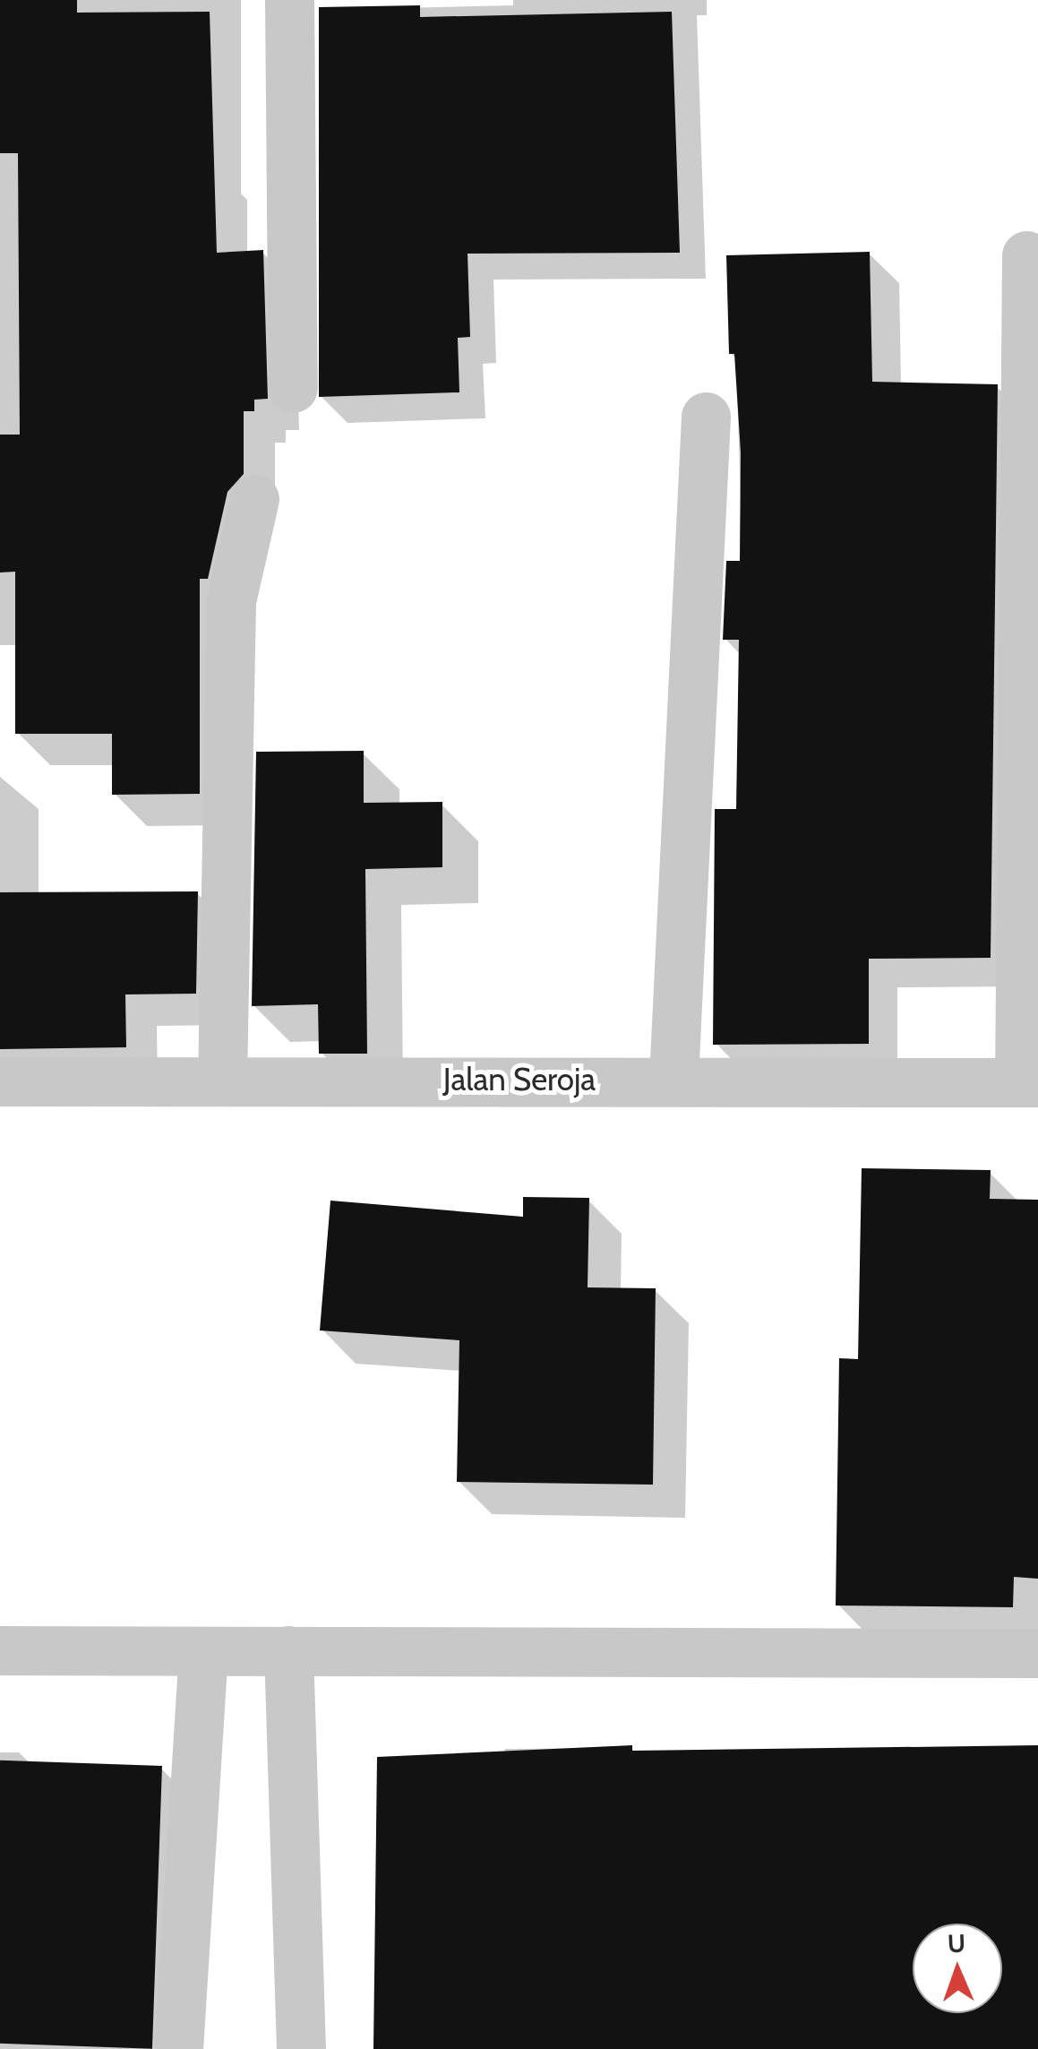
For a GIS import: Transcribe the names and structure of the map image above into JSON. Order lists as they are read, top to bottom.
{
  "streets": {
    "street": ["Jalan Seroja"]
  },
  "north": "top"
}
